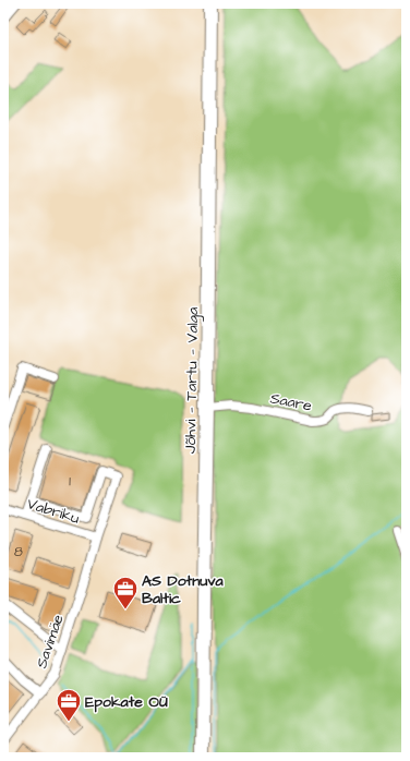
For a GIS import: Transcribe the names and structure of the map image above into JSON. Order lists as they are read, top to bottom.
{
  "streets": {
    "highway": ["Jõhvi — Tartu — Valga"],
    "street": ["Saare", "Vabriku", "Savimäe"]
  },
  "crossings": [
    ["Jõhvi — Tartu — Valga", "Saare"],
    ["Vabriku", "Savimäe"]
  ],
  "places": {
    "office": ["AS Dotnuva Baltic", "Epokate OÜ"]
  },
  "house_numbers": ["1", "8"]
}
